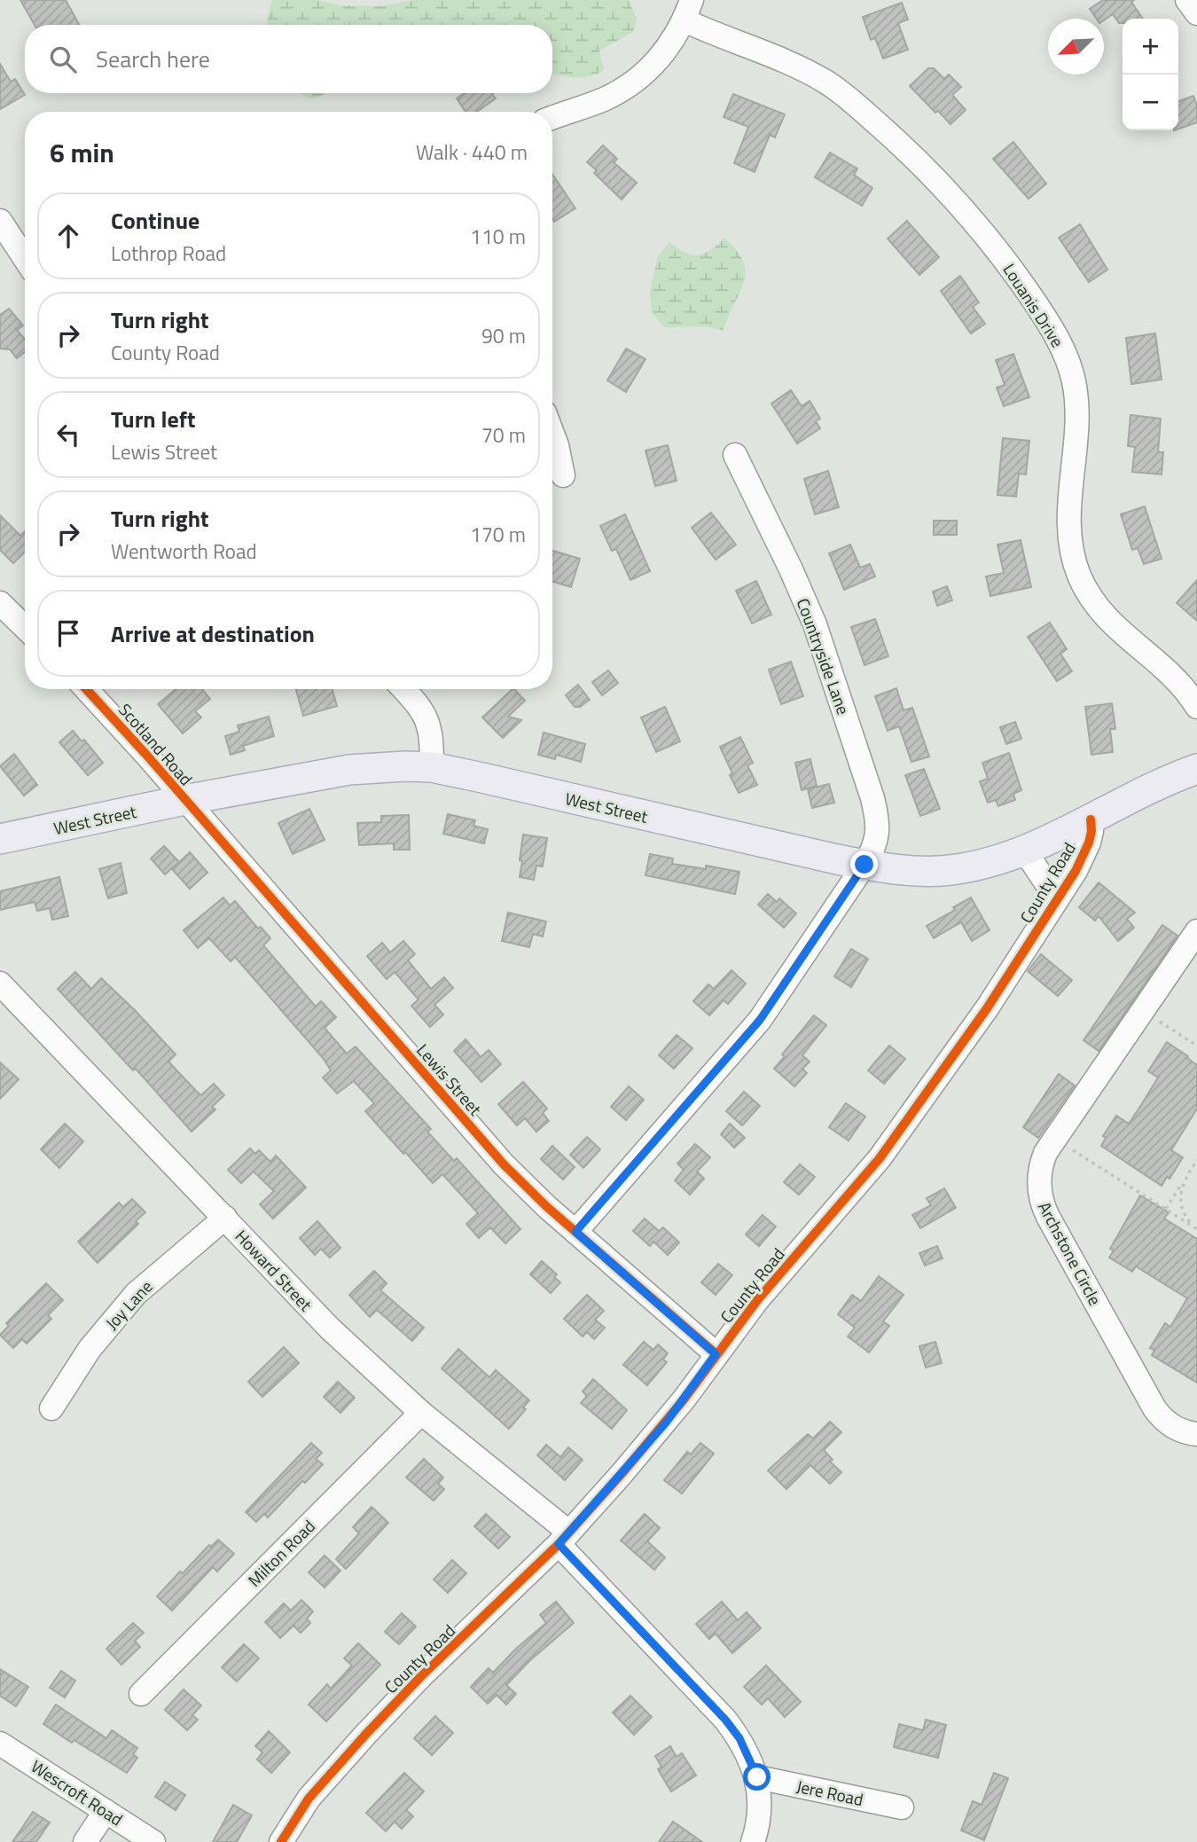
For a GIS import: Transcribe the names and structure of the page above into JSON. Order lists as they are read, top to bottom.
{
  "streets": {
    "main road": ["West Street"],
    "street": [
      "Louanis Drive",
      "Countryside Lane",
      "Scotland Road",
      "County Road",
      "Lewis Street",
      "Archstone Circle",
      "Howard Street",
      "Joy Lane",
      "Milton Road",
      "Wescroft Road",
      "Jere Road"
    ]
  },
  "crossings": [
    ["Countryside Lane", "West Street"],
    ["Countryside Lane", "Lewis Street"],
    ["Scotland Road", "West Street"],
    ["Scotland Road", "Lewis Street"],
    ["West Street", "County Road"],
    ["West Street", "Lewis Street"],
    ["County Road", "Lewis Street"],
    ["County Road", "Howard Street"],
    ["Howard Street", "Joy Lane"],
    ["Howard Street", "Milton Road"],
    ["Howard Street", "Jere Road"]
  ],
  "north": "bottom left",
  "page": {
    "map_buttons": ["+", "−"],
    "search": "Search here",
    "heading": ["6 min", "Walk · 440 m"],
    "list": [
      ["Continue", "Lothrop Road", "110 m"],
      ["Turn right", "County Road", "90 m"],
      ["Turn left", "Lewis Street", "70 m"],
      ["Turn right", "Wentworth Road", "170 m"],
      "Arrive at destination"
    ]
  }
}
